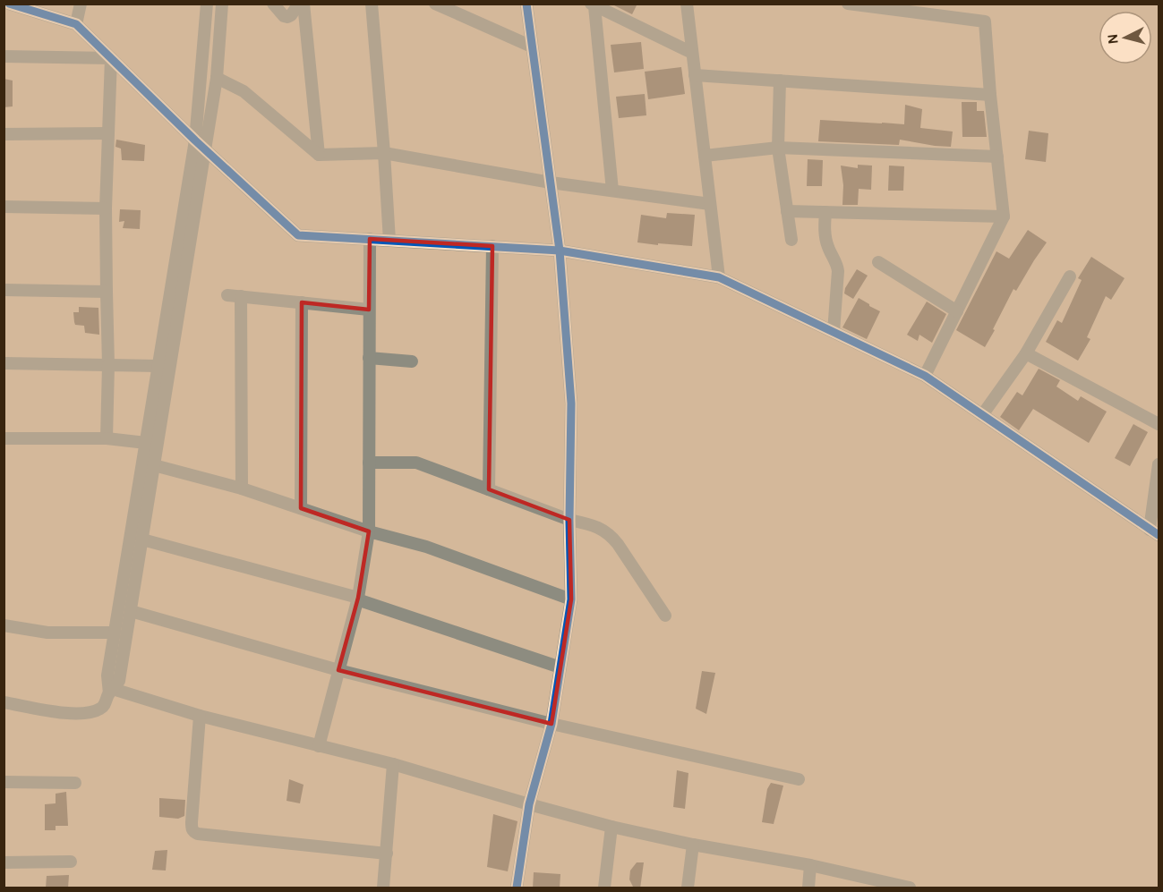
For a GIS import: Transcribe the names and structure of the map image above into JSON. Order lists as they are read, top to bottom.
{
  "north": "left"
}
